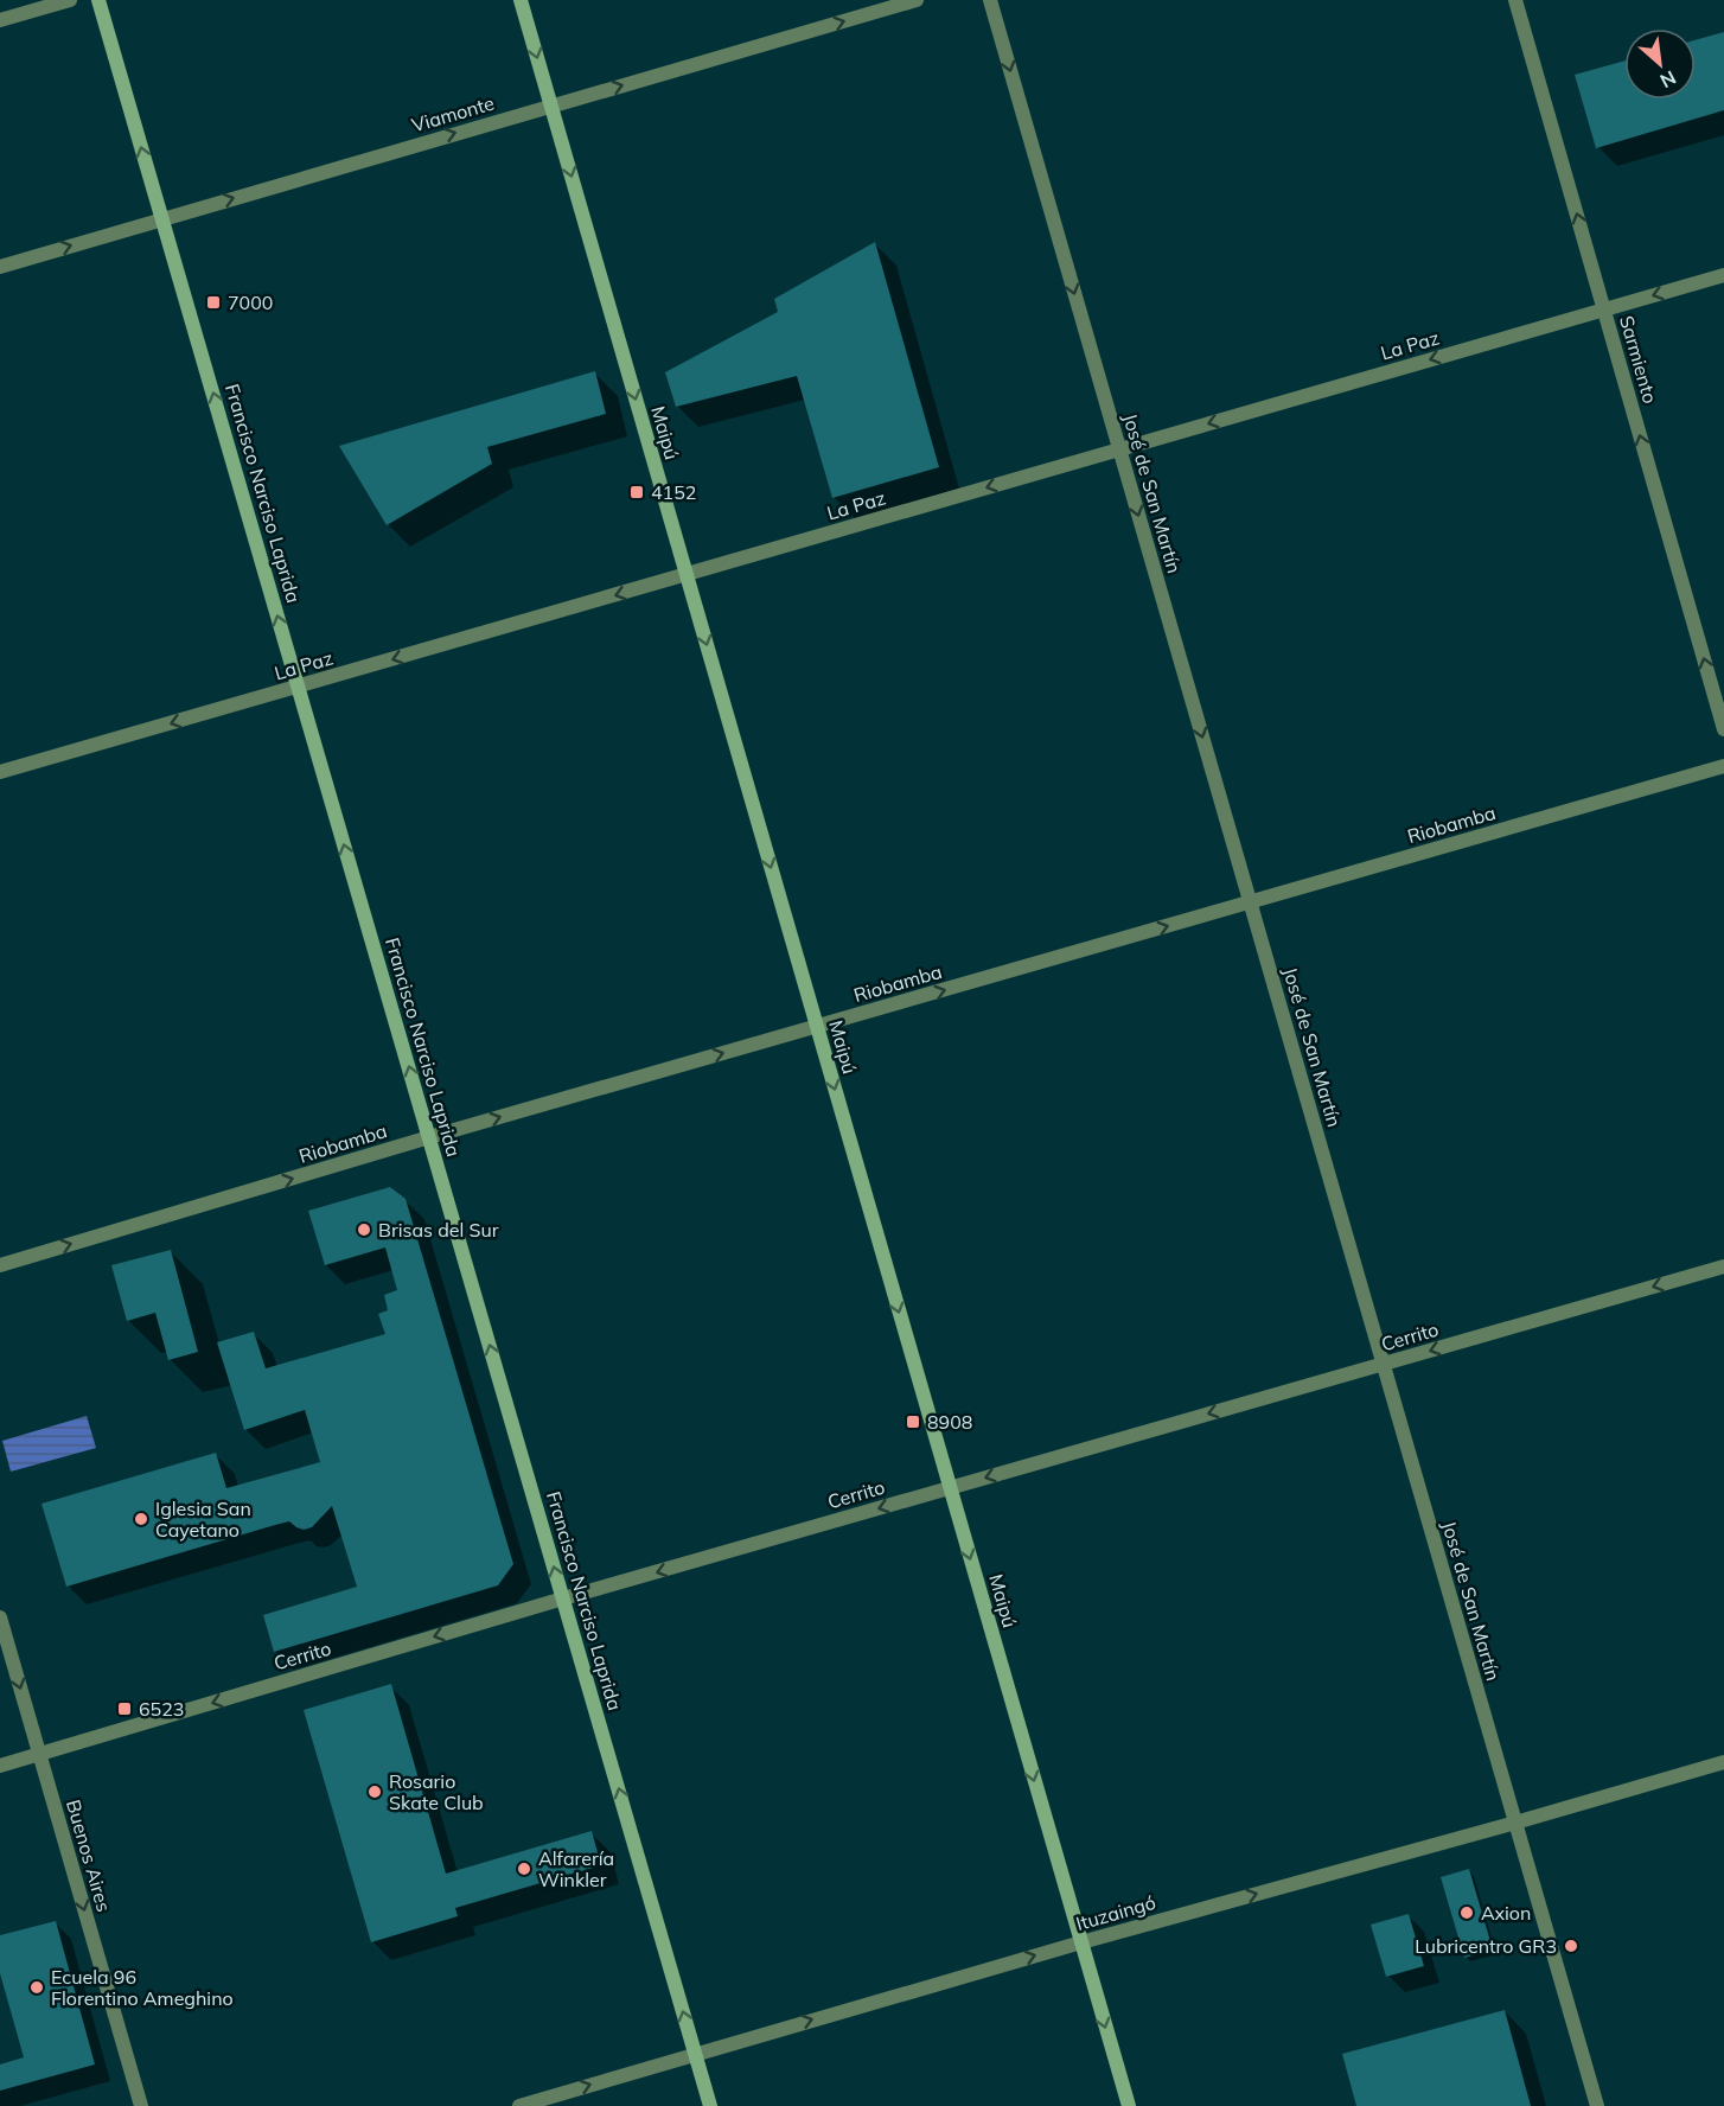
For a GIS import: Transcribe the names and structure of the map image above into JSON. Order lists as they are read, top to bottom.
{
  "streets": {
    "main road": ["Maipú", "Francisco Narciso Laprida"],
    "street": [
      "Viamonte",
      "La Paz",
      "Sarmiento",
      "José de San Martín",
      "Riobamba",
      "Cerrito",
      "Buenos Aires",
      "Ituzaingó"
    ]
  },
  "crossings": [
    ["Viamonte", "Maipú"],
    ["Viamonte", "Francisco Narciso Laprida"],
    ["La Paz", "Sarmiento"],
    ["La Paz", "Maipú"],
    ["La Paz", "Francisco Narciso Laprida"],
    ["La Paz", "José de San Martín"],
    ["Maipú", "Riobamba"],
    ["Maipú", "Cerrito"],
    ["Maipú", "Ituzaingó"],
    ["Francisco Narciso Laprida", "Riobamba"],
    ["Francisco Narciso Laprida", "Cerrito"],
    ["Francisco Narciso Laprida", "Ituzaingó"],
    ["José de San Martín", "Riobamba"],
    ["José de San Martín", "Cerrito"],
    ["José de San Martín", "Ituzaingó"],
    ["Cerrito", "Buenos Aires"]
  ],
  "one_way": [
    "Viamonte",
    "La Paz",
    "Sarmiento",
    "Maipú",
    "Francisco Narciso Laprida",
    "José de San Martín",
    "Riobamba",
    "Cerrito",
    "Buenos Aires",
    "Ituzaingó"
  ],
  "places": {
    "transit": [
      "7000",
      "4152",
      "8908",
      "6523"
    ],
    "other": [
      "Brisas del Sur",
      "Iglesia San Cayetano",
      "Rosario Skate Club",
      "Alfarería Winkler",
      "Axion",
      "Lubricentro GR3",
      "Ecuela 96 Florentino Ameghino"
    ]
  },
  "north": "bottom right"
}
